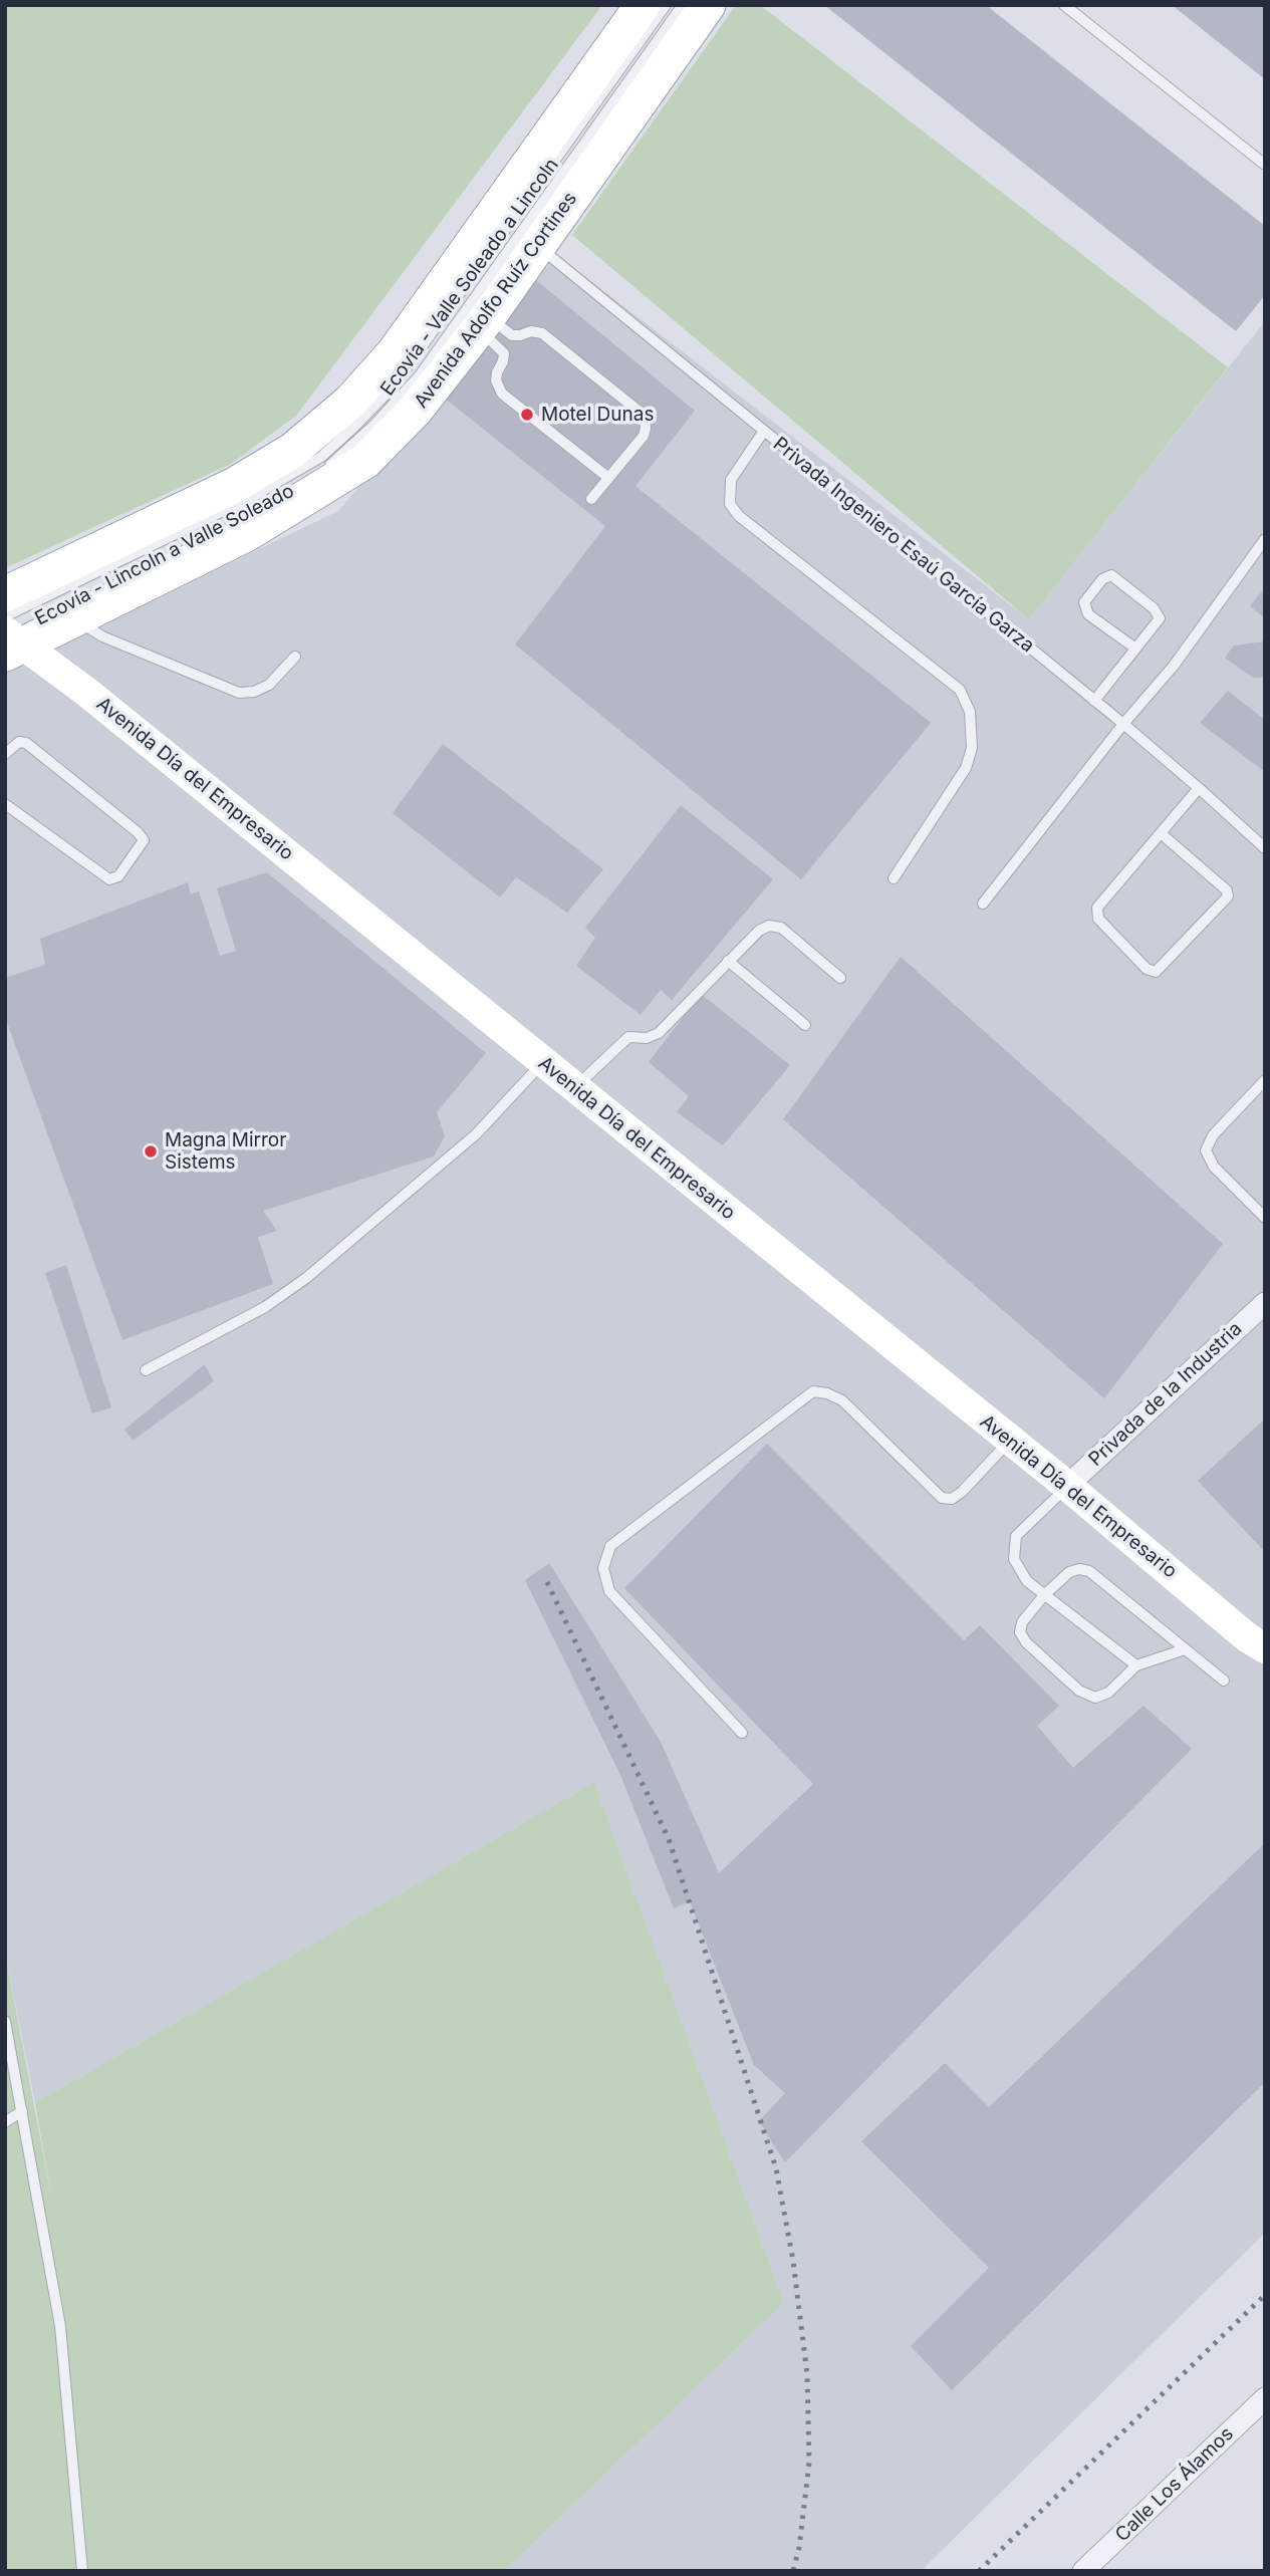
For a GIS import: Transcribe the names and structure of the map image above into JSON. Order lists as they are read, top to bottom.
{
  "streets": {
    "main road": ["Avenida Adolfo Ruíz Cortines"],
    "street": ["Avenida Día del Empresario", "Privada de la Industria", "Calle Los Álamos"],
    "lane": ["Ecovía - Valle Soleado a Lincoln", "Privada Ingeniero Esaú García Garza"]
  },
  "crossings": [
    ["Ecovía - Valle Soleado a Lincoln", "Avenida Adolfo Ruíz Cortines"],
    ["Ecovía - Valle Soleado a Lincoln", "Avenida Día del Empresario"],
    ["Avenida Adolfo Ruíz Cortines", "Privada Ingeniero Esaú García Garza"],
    ["Avenida Adolfo Ruíz Cortines", "Avenida Día del Empresario"],
    ["Avenida Día del Empresario", "Privada de la Industria"]
  ],
  "places": ["Motel Dunas", "Magna Mirror Sistems"]
}
